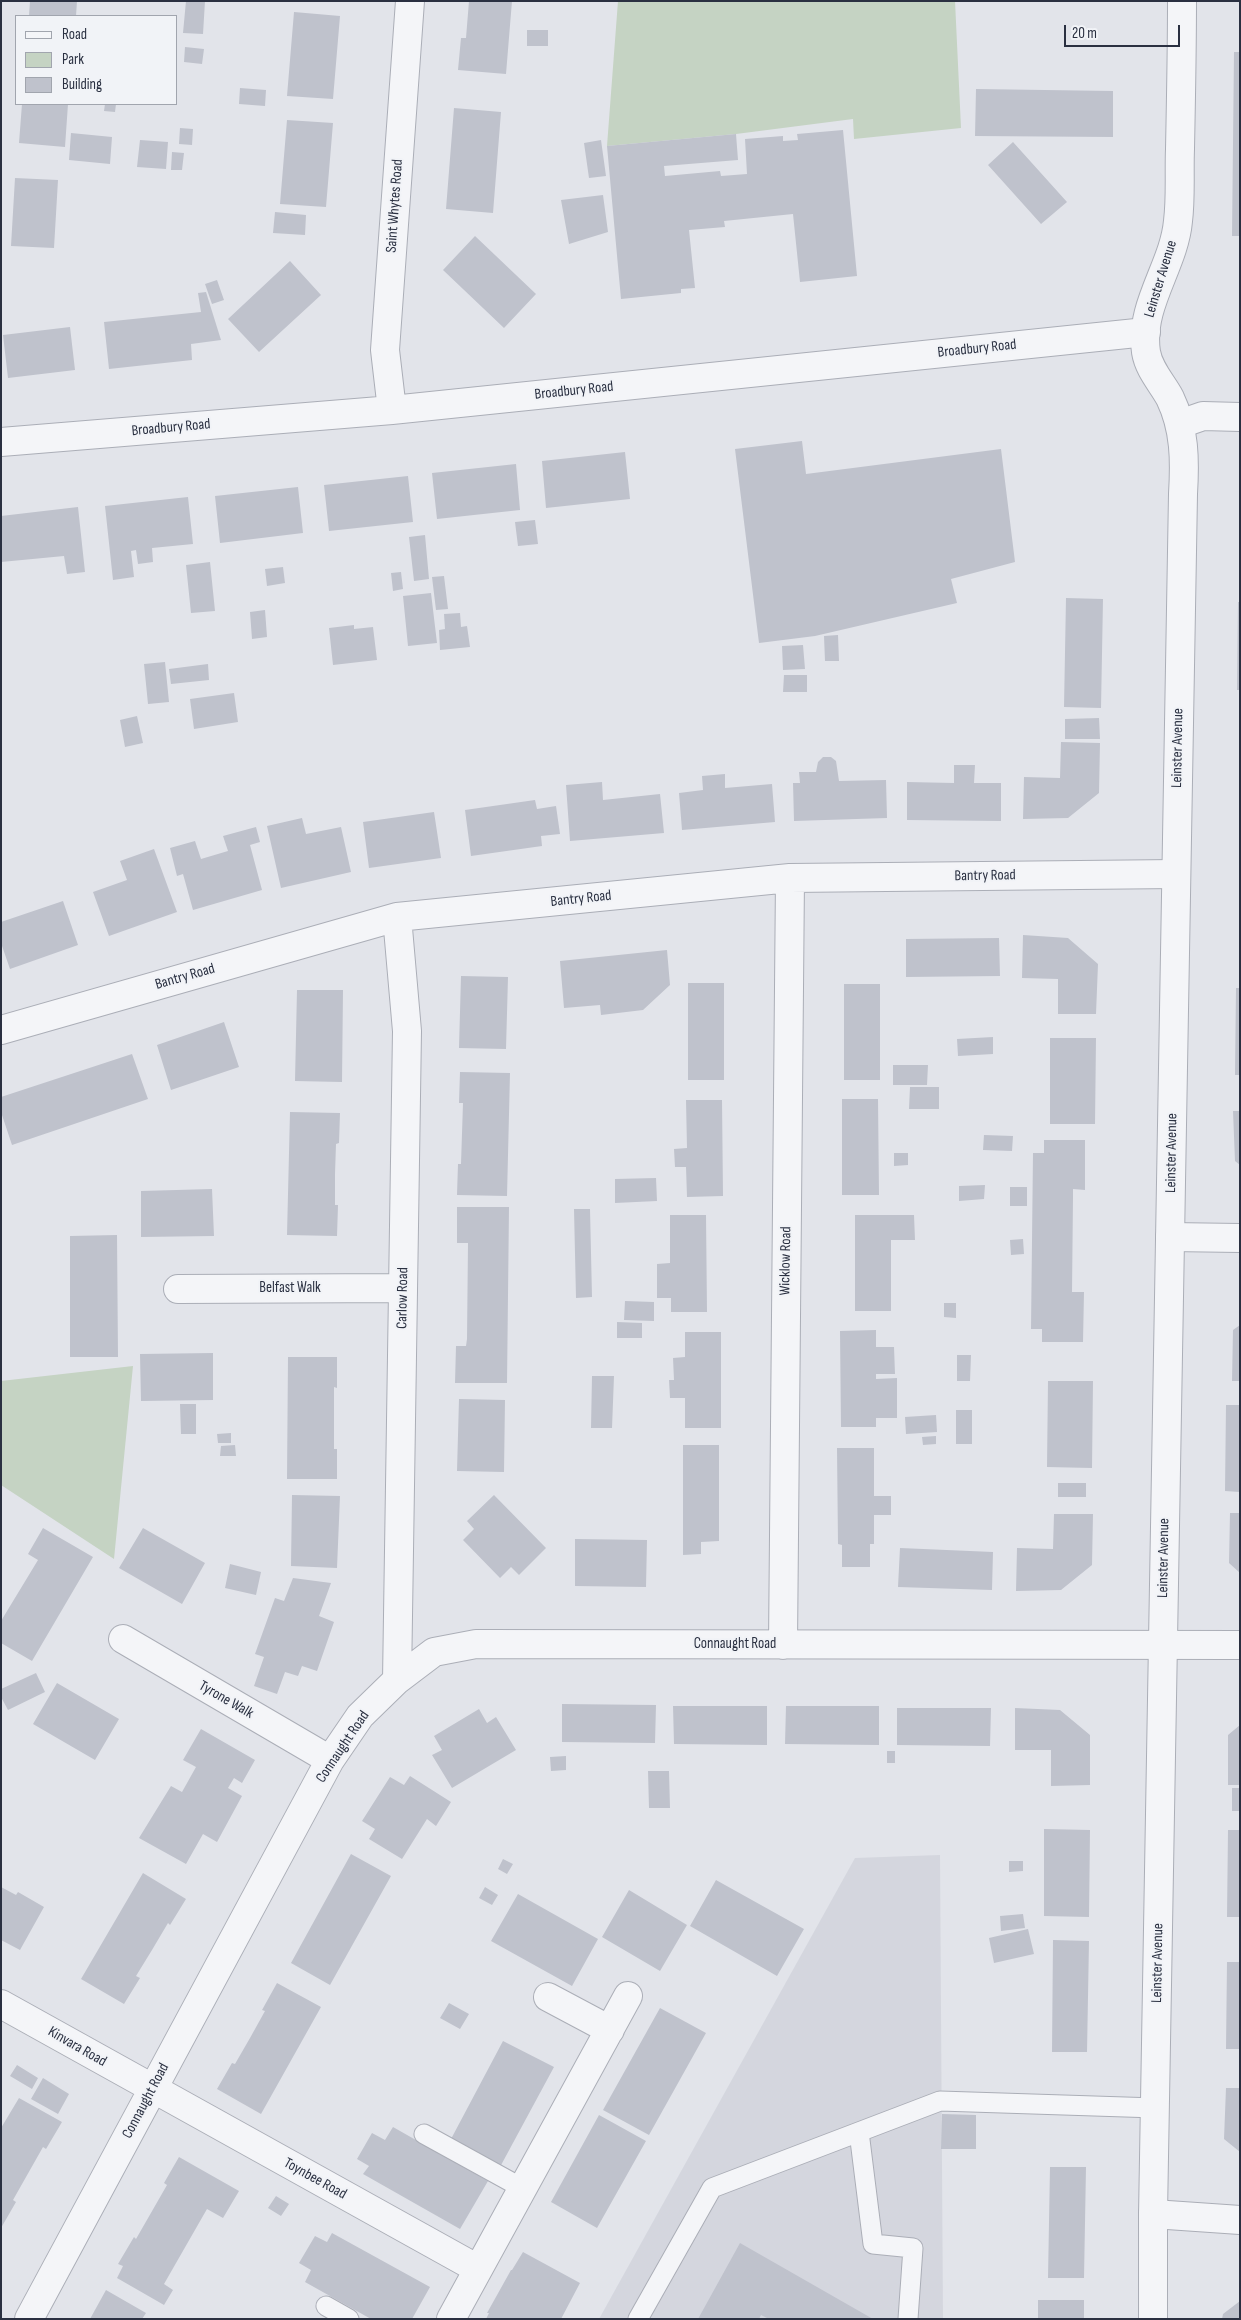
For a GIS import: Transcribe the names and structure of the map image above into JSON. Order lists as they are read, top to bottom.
{
  "streets": {
    "street": [
      "Saint Whytes Road",
      "Leinster Avenue",
      "Broadbury Road",
      "Bantry Road",
      "Wicklow Road",
      "Belfast Walk",
      "Carlow Road",
      "Connaught Road",
      "Tyrone Walk",
      "Kinvara Road",
      "Toynbee Road"
    ]
  },
  "crossings": [
    ["Saint Whytes Road", "Broadbury Road"],
    ["Leinster Avenue", "Broadbury Road"],
    ["Leinster Avenue", "Bantry Road"],
    ["Leinster Avenue", "Connaught Road"],
    ["Bantry Road", "Wicklow Road"],
    ["Bantry Road", "Carlow Road"],
    ["Wicklow Road", "Connaught Road"],
    ["Belfast Walk", "Carlow Road"],
    ["Carlow Road", "Connaught Road"],
    ["Connaught Road", "Tyrone Walk"],
    ["Connaught Road", "Kinvara Road"],
    ["Connaught Road", "Toynbee Road"],
    ["Kinvara Road", "Toynbee Road"]
  ],
  "legend": ["Road", "Park", "Building"],
  "scale_bar": "20 m"
}
